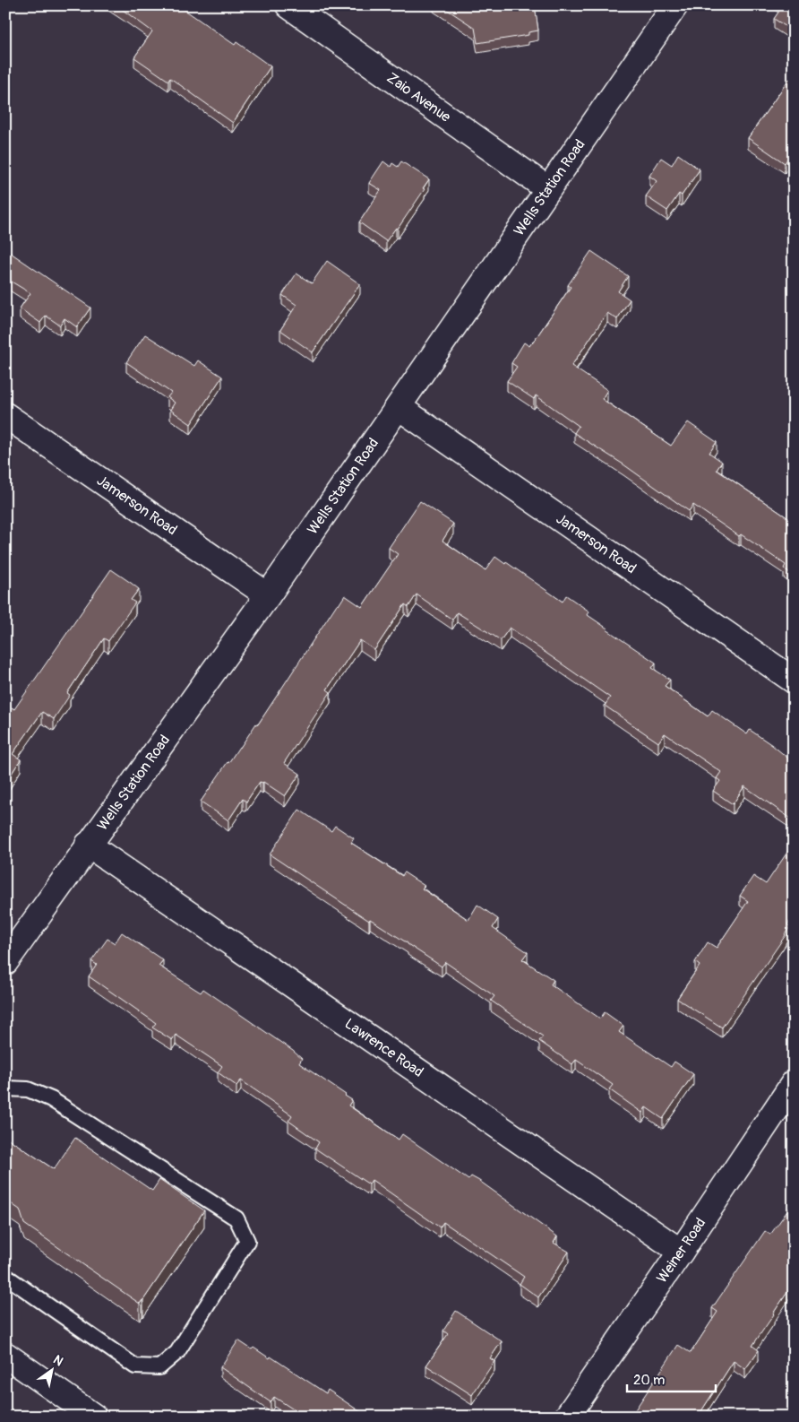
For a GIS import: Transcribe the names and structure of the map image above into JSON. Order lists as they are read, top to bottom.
{
  "streets": {
    "street": [
      "Zaio Avenue",
      "Wells Station Road",
      "Jamerson Road",
      "Lawrence Road",
      "Weiner Road"
    ]
  },
  "crossings": [
    ["Zaio Avenue", "Wells Station Road"],
    ["Wells Station Road", "Jamerson Road"],
    ["Wells Station Road", "Lawrence Road"],
    ["Lawrence Road", "Weiner Road"]
  ],
  "scale_bar": "20 m",
  "north": "top right"
}
